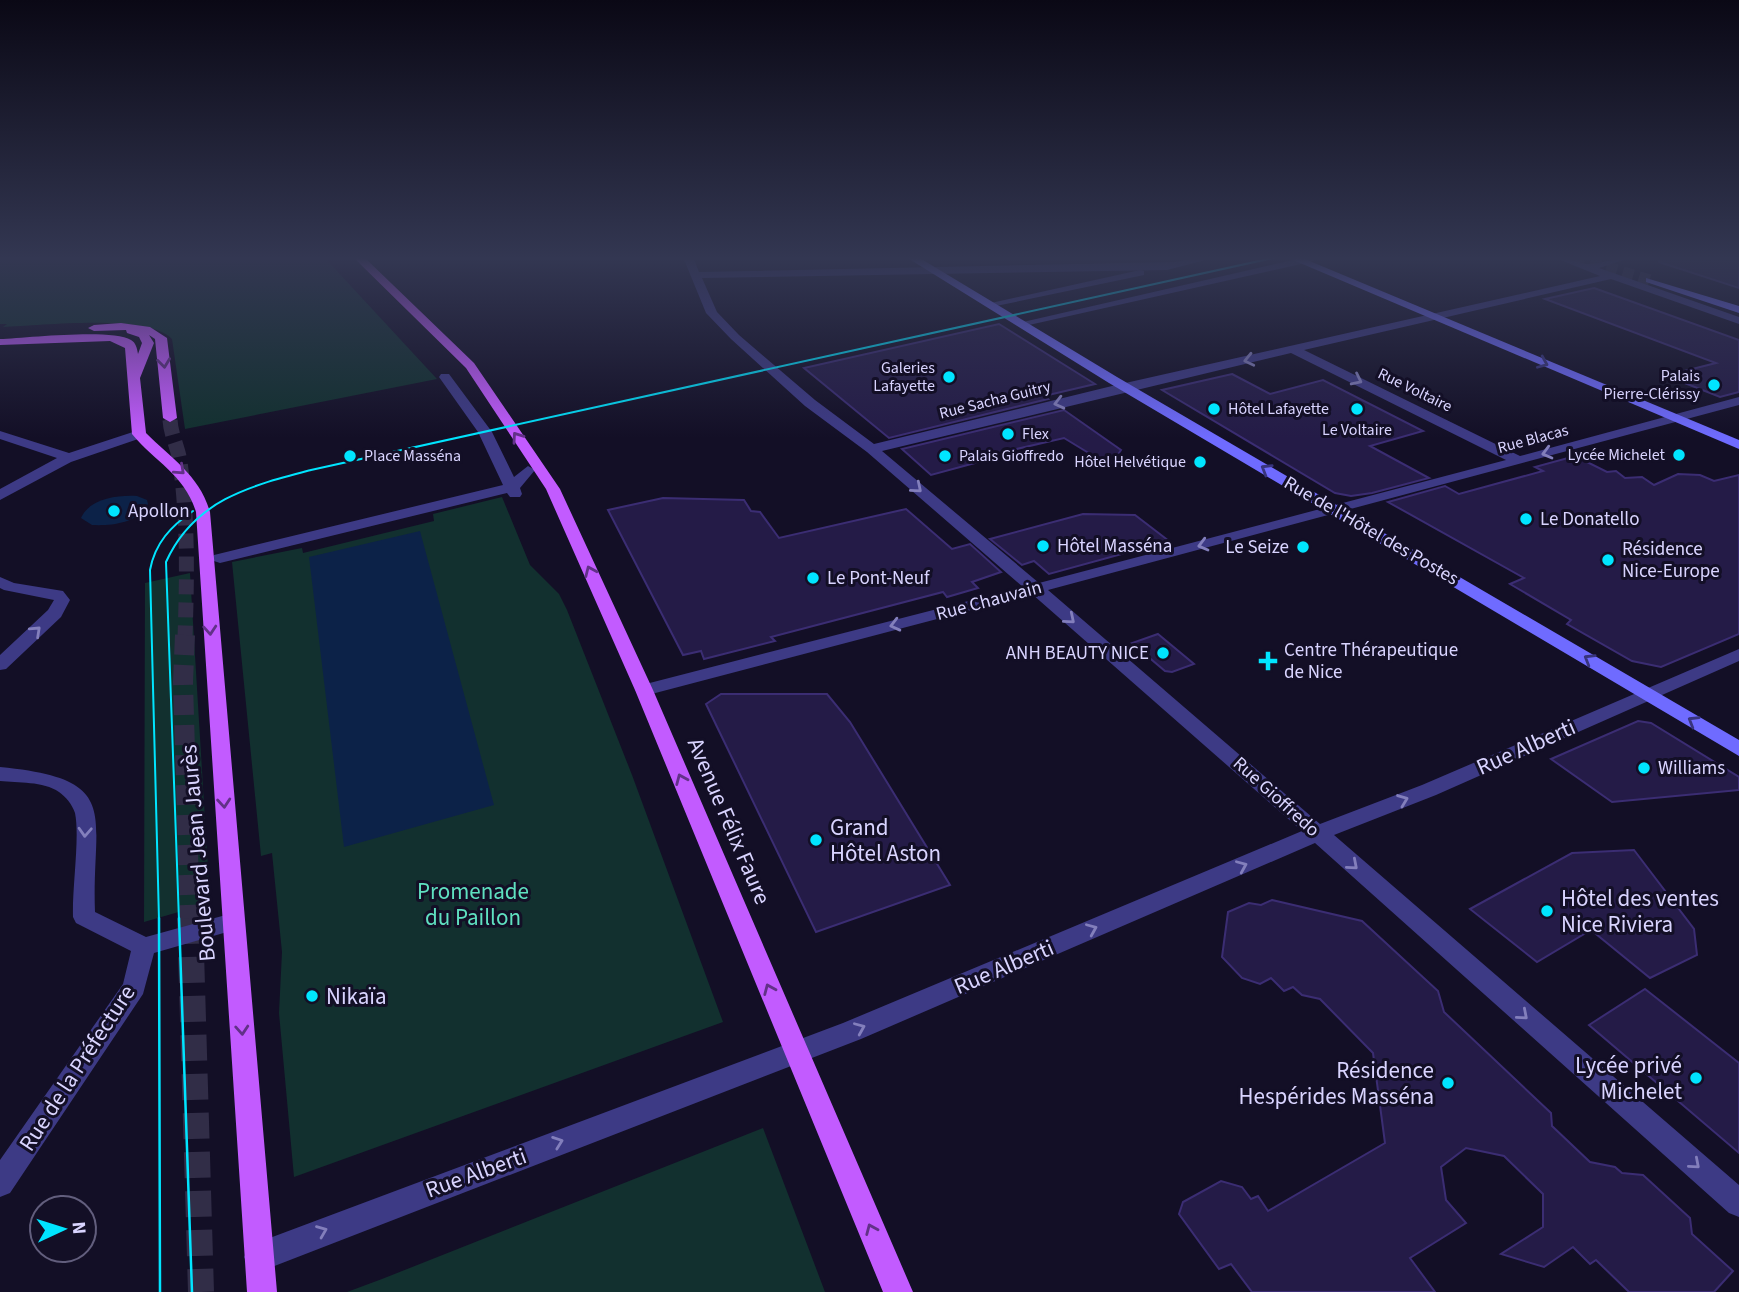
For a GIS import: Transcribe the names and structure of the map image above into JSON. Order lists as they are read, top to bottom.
{
  "streets": {
    "main road": ["Avenue Félix Faure", "Boulevard Jean Jaurès"],
    "street": [
      "Rue Voltaire",
      "Rue Sacha Guitry",
      "Rue Blacas",
      "Rue de l'Hôtel des Postes",
      "Rue Chauvain",
      "Rue Alberti",
      "Rue Gioffredo",
      "Rue de la Préfecture"
    ]
  },
  "crossings": [
    ["Rue Voltaire", "Rue Sacha Guitry"],
    ["Rue Voltaire", "Rue Blacas"],
    ["Rue Sacha Guitry", "Rue de l'Hôtel des Postes"],
    ["Rue Sacha Guitry", "Rue Gioffredo"],
    ["Rue Blacas", "Rue de l'Hôtel des Postes"],
    ["Rue Blacas", "Rue Chauvain"],
    ["Rue de l'Hôtel des Postes", "Rue Chauvain"],
    ["Rue de l'Hôtel des Postes", "Rue Alberti"],
    ["Rue Chauvain", "Rue Gioffredo"],
    ["Rue Chauvain", "Avenue Félix Faure"],
    ["Rue Alberti", "Rue Gioffredo"],
    ["Rue Alberti", "Avenue Félix Faure"],
    ["Rue Alberti", "Boulevard Jean Jaurès"]
  ],
  "one_way": [
    "Rue Sacha Guitry",
    "Rue Blacas",
    "Rue de l'Hôtel des Postes",
    "Rue Chauvain",
    "Rue Alberti",
    "Rue Gioffredo",
    "Avenue Félix Faure",
    "Boulevard Jean Jaurès"
  ],
  "parks": ["Promenade du Paillon"],
  "places": {
    "other": [
      "Galeries Lafayette",
      "Palais Pierre-Clérissy",
      "Hôtel Lafayette",
      "Le Voltaire",
      "Flex",
      "Lycée Michelet",
      "Place Masséna",
      "Palais Gioffredo",
      "Hôtel Helvétique",
      "Apollon",
      "Le Donatello",
      "Hôtel Masséna",
      "Le Seize",
      "Résidence Nice-Europe",
      "Le Pont-Neuf",
      "ANH BEAUTY NICE",
      "Williams",
      "Grand Hôtel Aston",
      "Hôtel des ventes Nice Riviera",
      "Nikaïa",
      "Lycée privé Michelet",
      "Résidence Hespérides Masséna"
    ],
    "health": ["Centre Thérapeutique de Nice"]
  },
  "north": "right"
}
